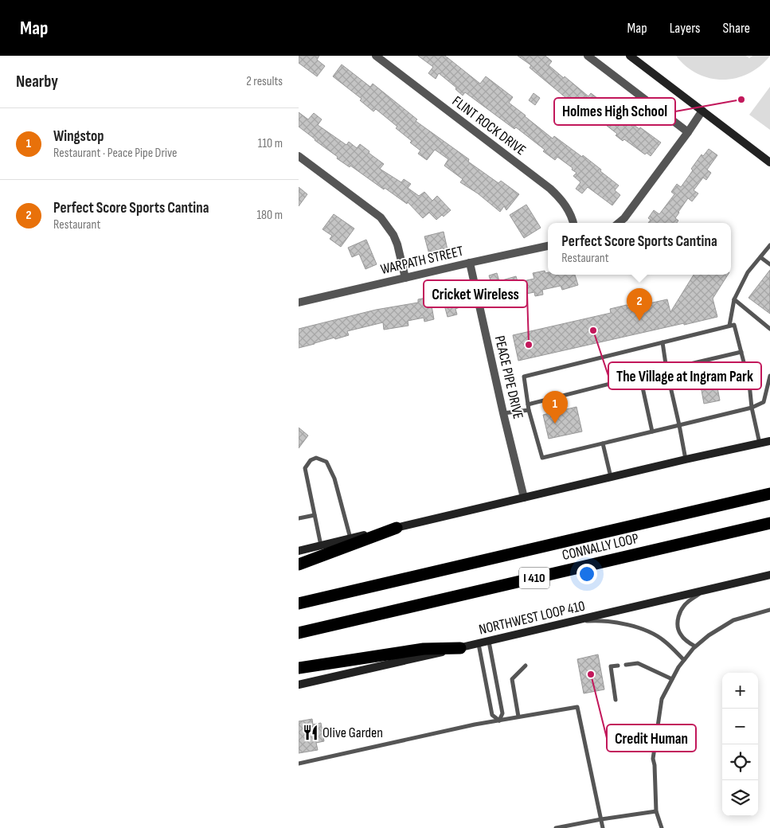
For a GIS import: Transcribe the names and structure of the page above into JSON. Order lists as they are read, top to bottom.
{
  "streets": {
    "highway": ["CONNALLY LOOP", "I 410"],
    "main road": ["NORTHWEST LOOP 410"],
    "street": ["FLINT ROCK DRIVE", "WARPATH STREET", "PEACE PIPE DRIVE"]
  },
  "crossings": [
    ["WARPATH STREET", "PEACE PIPE DRIVE"]
  ],
  "places": {
    "other": [
      "Holmes High School",
      "The Village at Ingram Park",
      "Cricket Wireless",
      "Credit Human"
    ],
    "restaurant": ["Olive Garden"]
  },
  "page": {
    "header": "Map",
    "nav": ["Map", "Layers", "Share"],
    "heading": ["Nearby", "2 results"],
    "list": [
      {
        "mark": "1",
        "name": "Wingstop",
        "note": "Restaurant · Peace Pipe Drive",
        "value": "110 m"
      },
      {
        "mark": "2",
        "name": "Perfect Score Sports Cantina",
        "note": "Restaurant",
        "value": "180 m"
      }
    ],
    "popup": ["Perfect Score Sports Cantina", "Restaurant"],
    "pins": ["2", "1"],
    "map_buttons": ["+", "−"]
  }
}
